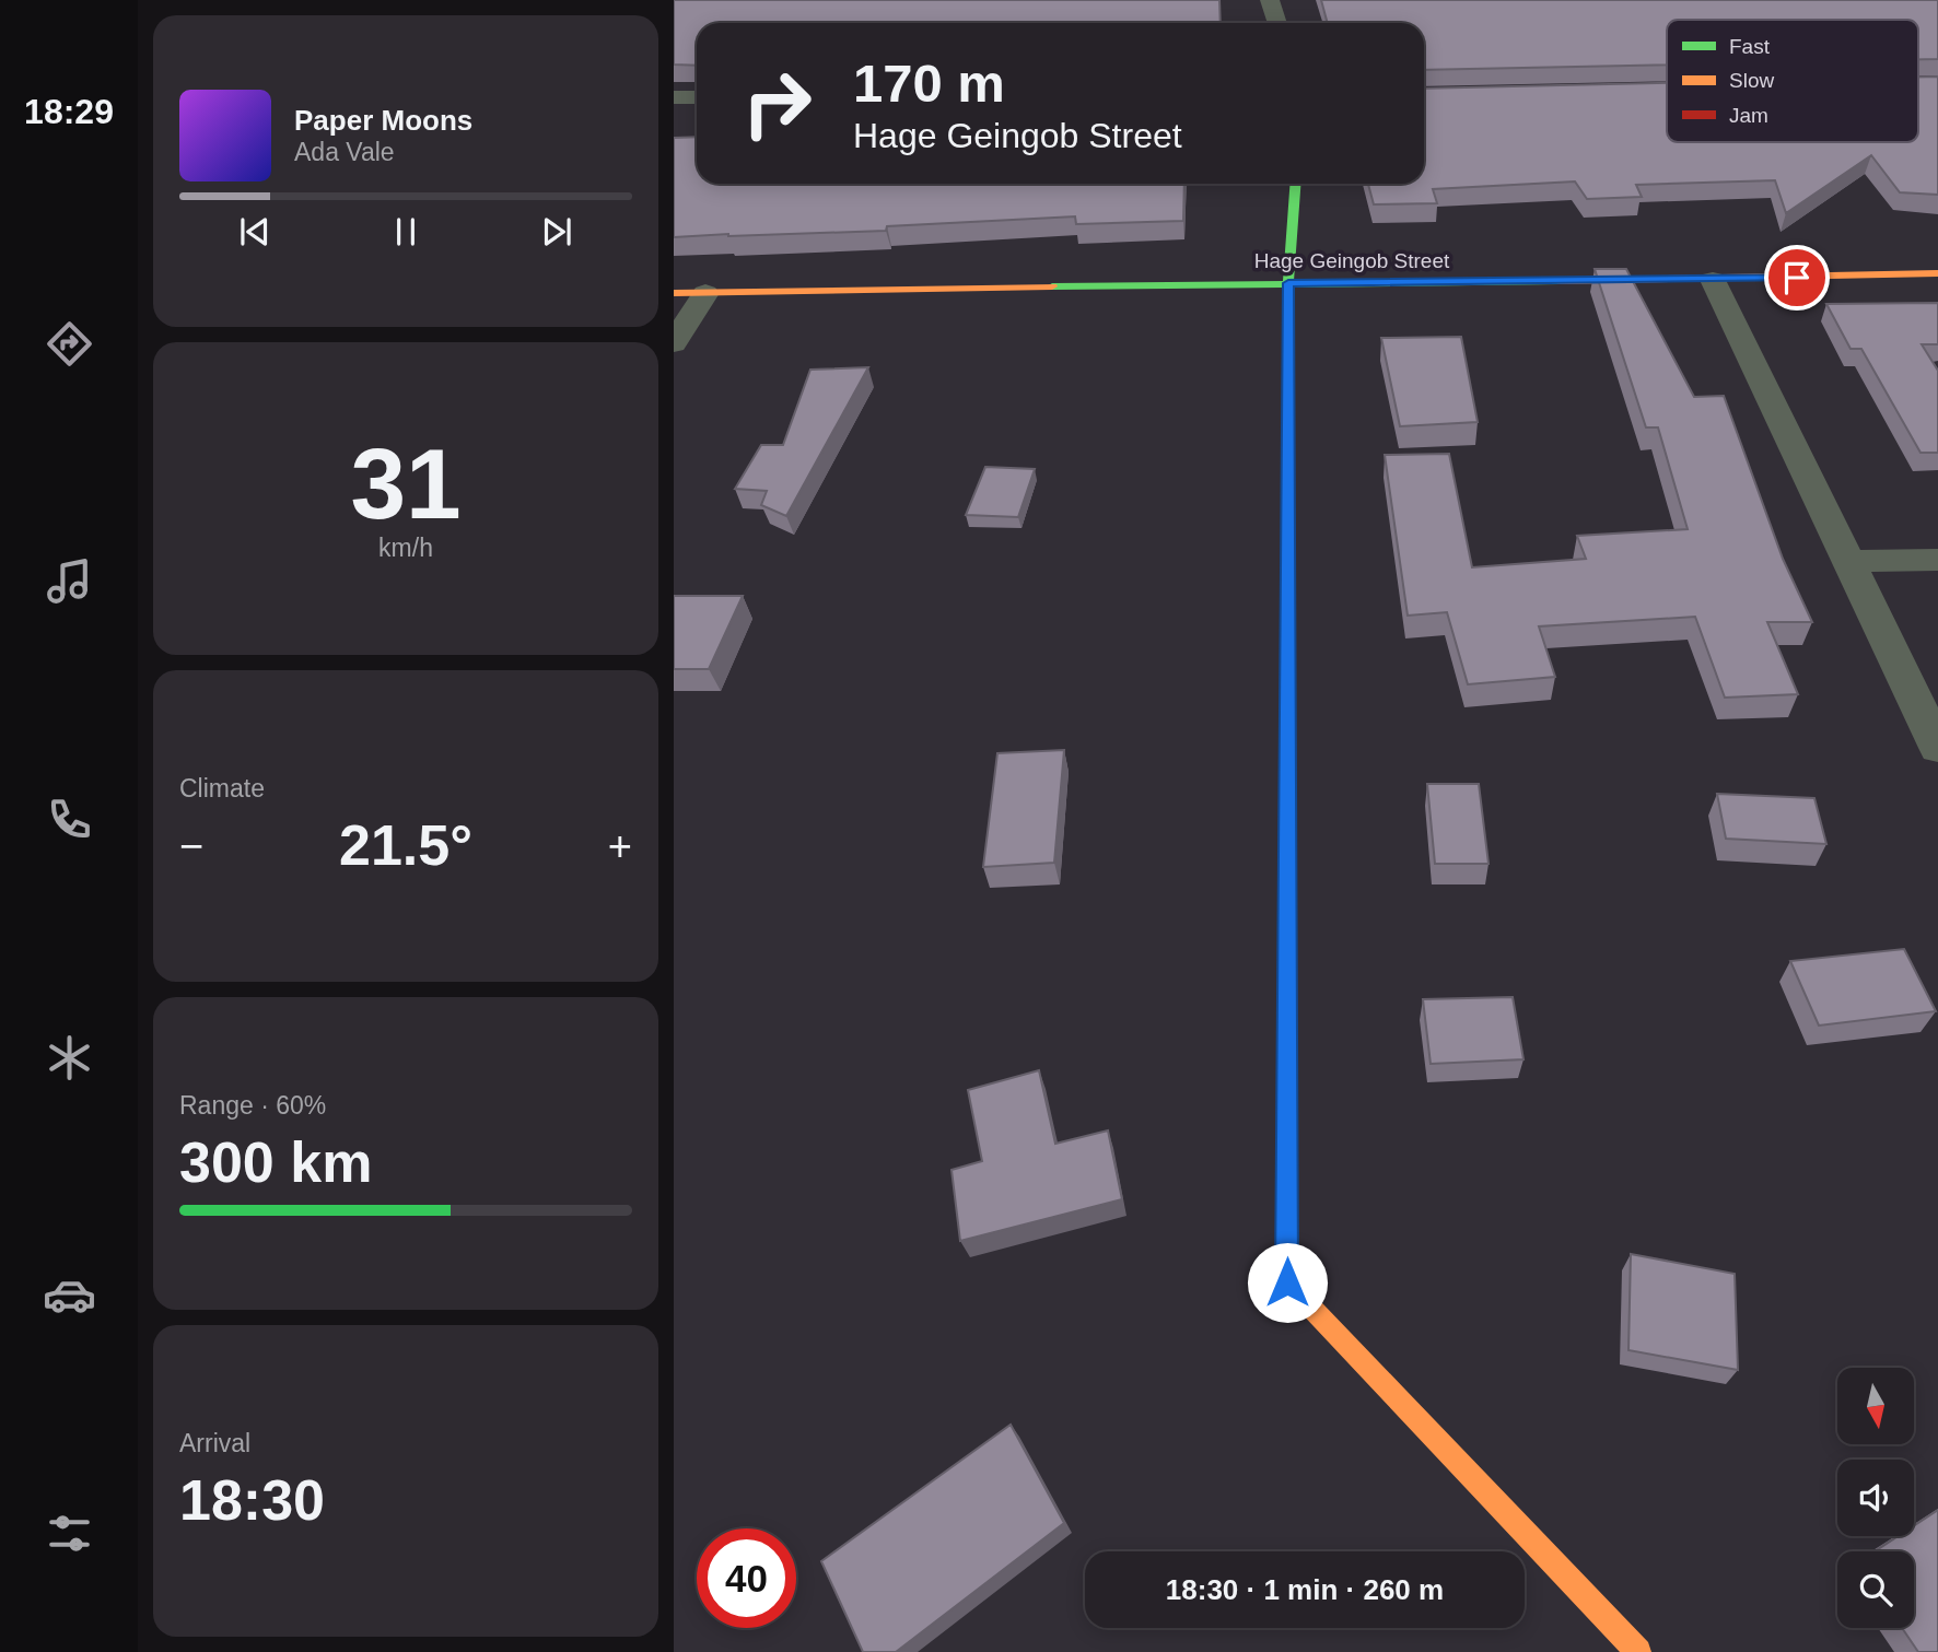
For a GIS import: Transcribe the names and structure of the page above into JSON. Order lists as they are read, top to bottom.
{
  "streets": {
    "street": ["Hage Geingob Street"]
  },
  "legend": ["Fast", "Slow", "Jam"],
  "north": "bottom",
  "page": {
    "tabs": "18:29",
    "turn": ["170 m", "Hage Geingob Street"],
    "song": ["Paper Moons", "Ada Vale"],
    "tile": [
      ["31", "km/h"],
      "Climate",
      ["Range · 60%", "300 km"],
      ["Arrival", "18:30"]
    ],
    "heat": ["−", "21.5°", "+"],
    "limit": "40",
    "trip": "18:30 · 1 min · 260 m"
  }
}
